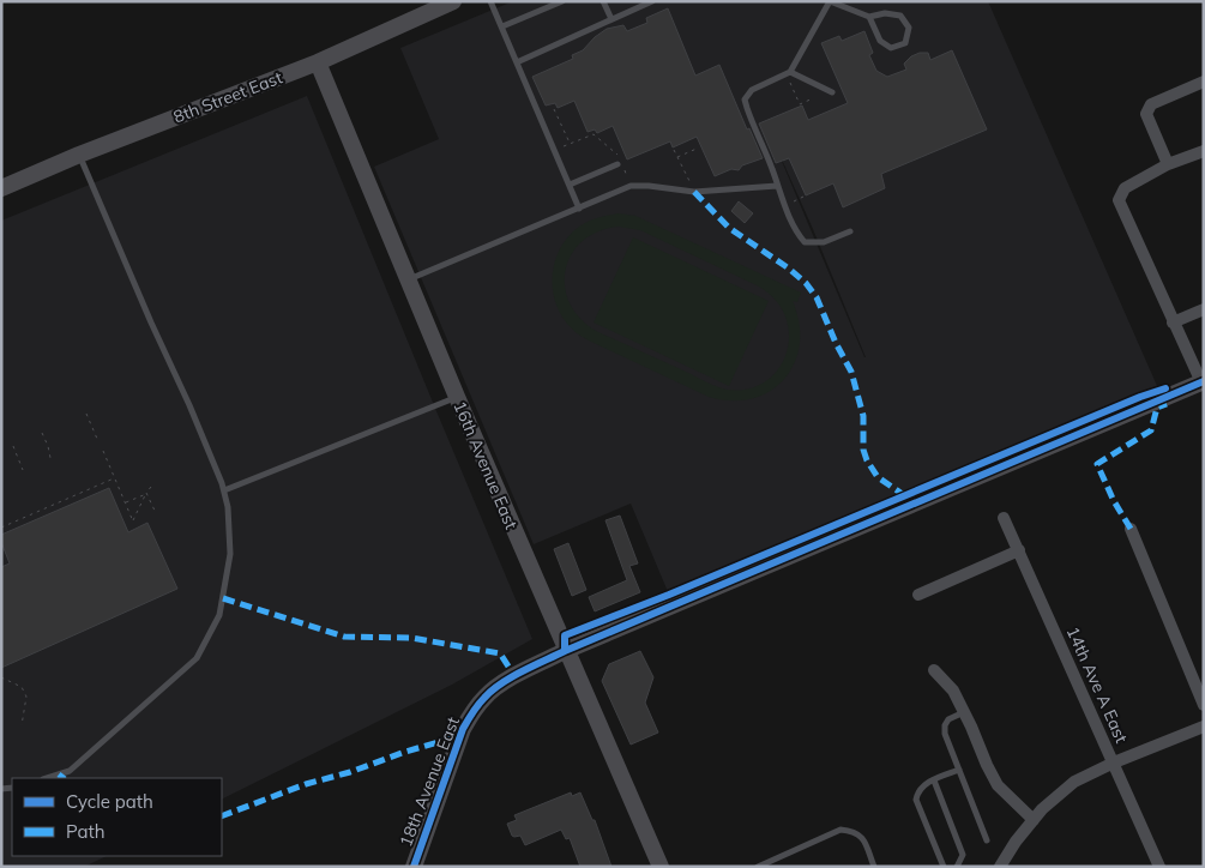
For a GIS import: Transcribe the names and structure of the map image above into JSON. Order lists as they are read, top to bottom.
{
  "streets": {
    "street": [
      "8th Street East",
      "16th Avenue East",
      "14th Ave A East",
      "18th Avenue East"
    ]
  },
  "crossings": [
    ["8th Street East", "16th Avenue East"],
    ["16th Avenue East", "18th Avenue East"]
  ],
  "legend": ["Cycle path", "Path"]
}
